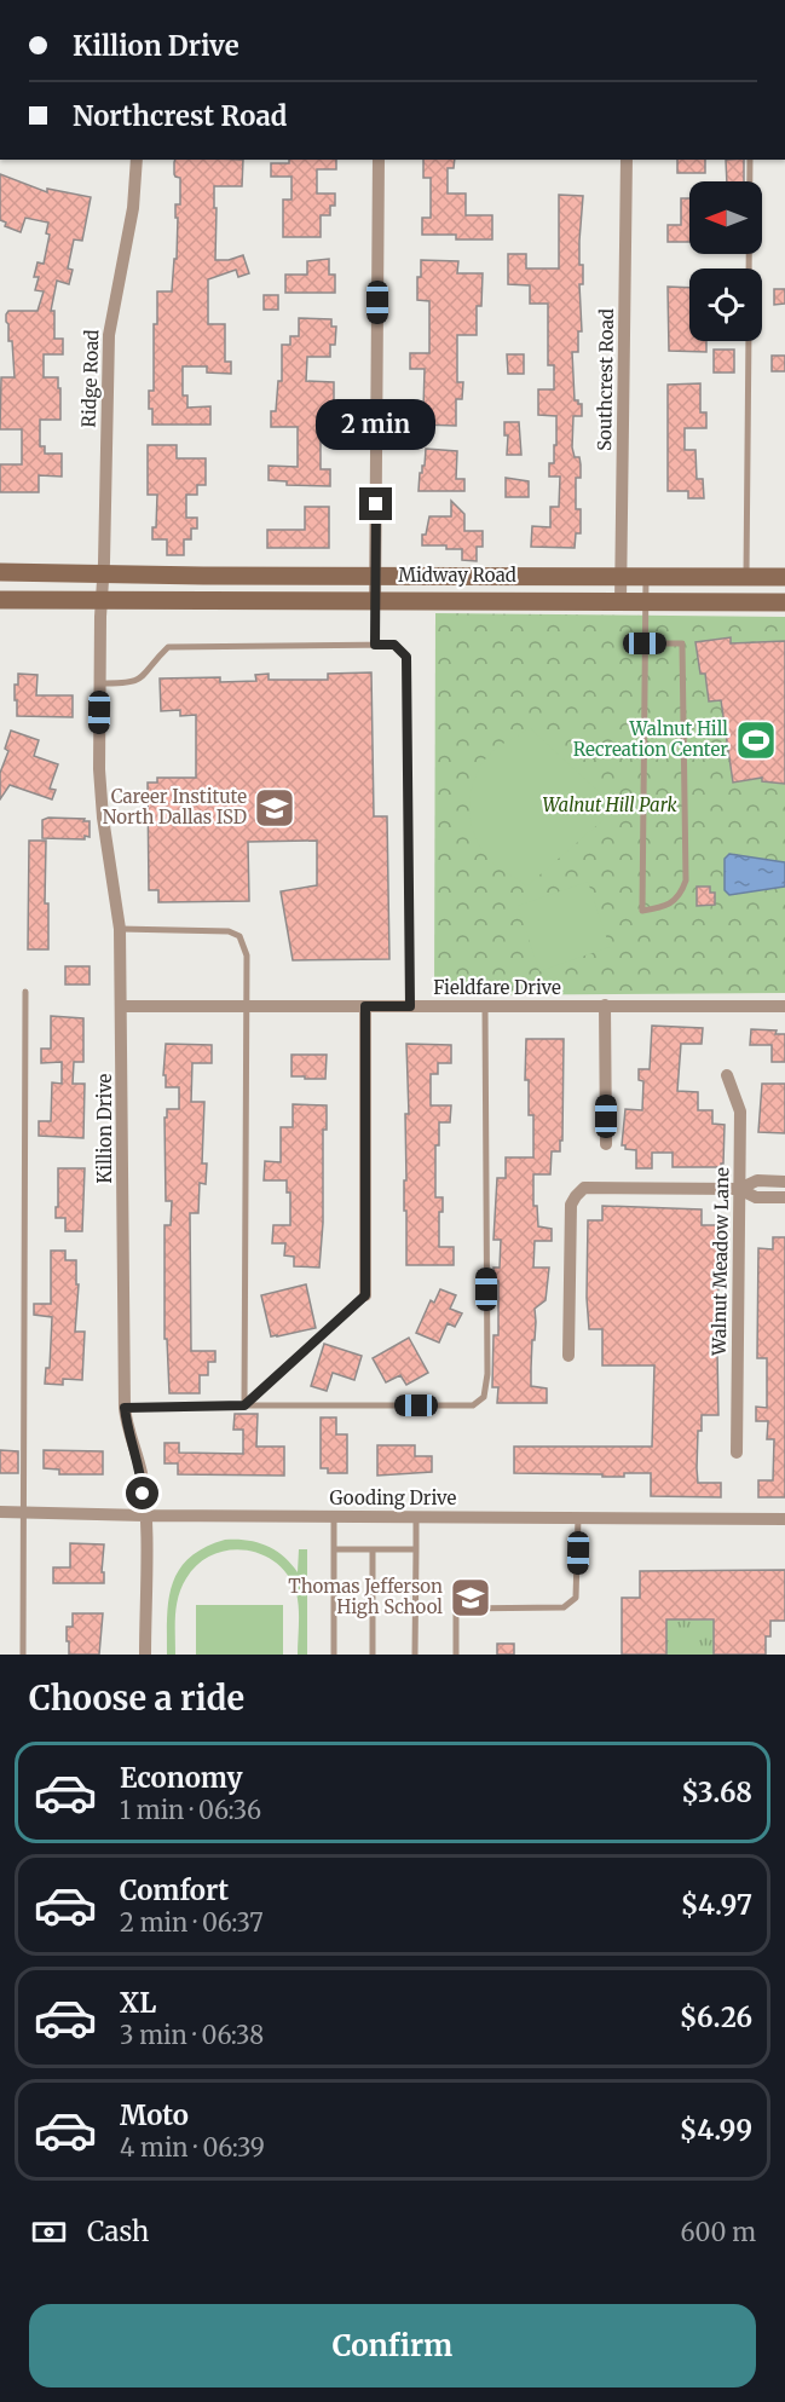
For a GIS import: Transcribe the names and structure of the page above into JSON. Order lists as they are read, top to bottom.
{
  "streets": {
    "main road": ["Midway Road"],
    "street": [
      "Ridge Road",
      "Southcrest Road",
      "Fieldfare Drive",
      "Killion Drive",
      "Walnut Meadow Lane",
      "Gooding Drive"
    ]
  },
  "crossings": [
    ["Ridge Road", "Midway Road"],
    ["Ridge Road", "Killion Drive"],
    ["Southcrest Road", "Midway Road"],
    ["Midway Road", "Killion Drive"],
    ["Fieldfare Drive", "Killion Drive"],
    ["Killion Drive", "Gooding Drive"]
  ],
  "parks": ["Walnut Hill Park"],
  "places": {
    "sports": ["Walnut Hill Recreation Center"],
    "school or university": ["Career Institute North Dallas ISD", "Thomas Jefferson High School"]
  },
  "north": "left",
  "page": {
    "banner": ["Killion Drive", "Northcrest Road"],
    "bubble": "2 min",
    "heading": "Choose a ride",
    "list": [
      {
        "name": "Economy",
        "note": "1 min · 06:36",
        "value": "$3.68"
      },
      {
        "name": "Comfort",
        "note": "2 min · 06:37",
        "value": "$4.97"
      },
      {
        "name": "XL",
        "note": "3 min · 06:38",
        "value": "$6.26"
      },
      {
        "name": "Moto",
        "note": "4 min · 06:39",
        "value": "$4.99"
      }
    ],
    "pay": ["Cash", "600 m"],
    "buttons": "Confirm"
  }
}
